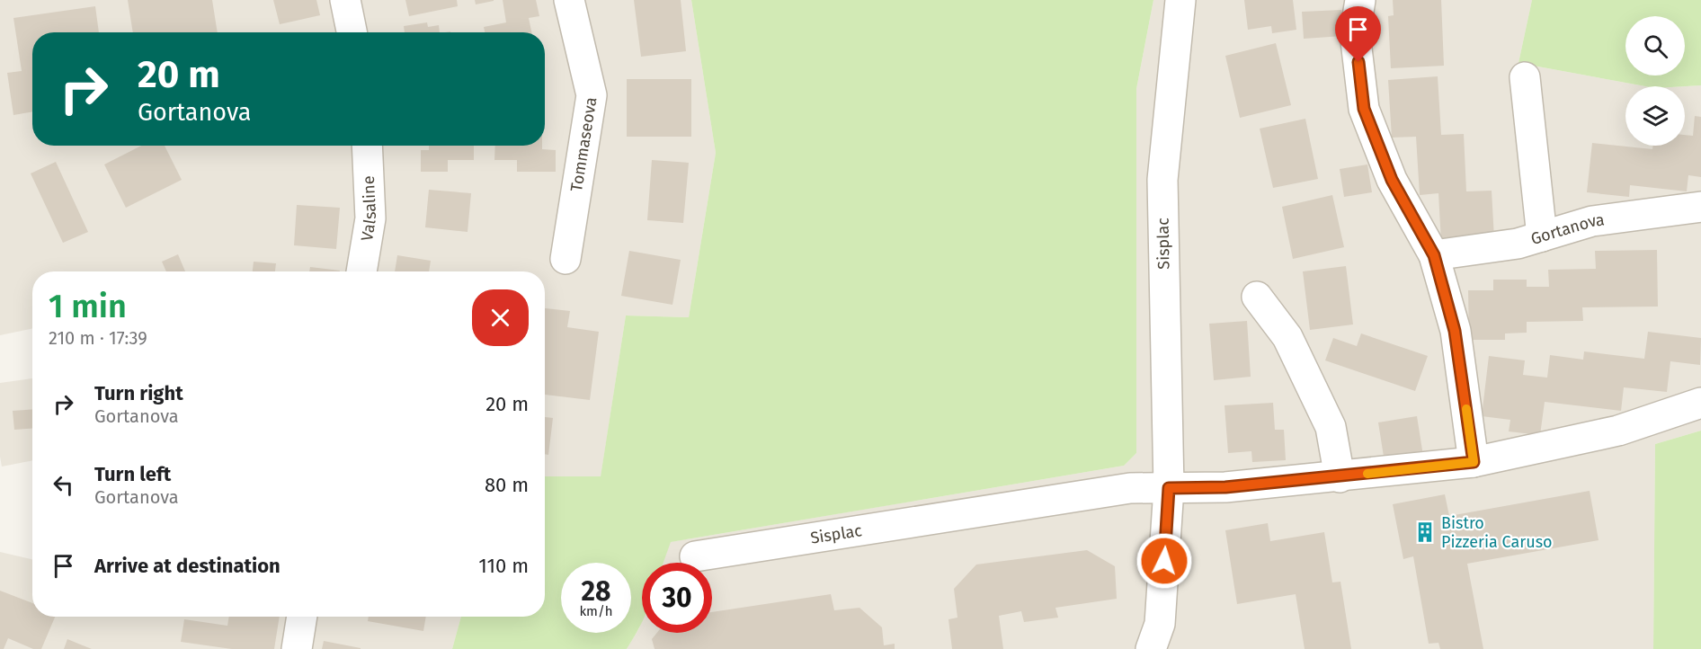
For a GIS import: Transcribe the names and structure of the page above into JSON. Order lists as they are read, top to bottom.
{
  "streets": {
    "street": [
      "Tommaseova",
      "Valsaline",
      "Gortanova",
      "Sisplac"
    ]
  },
  "places": {
    "building": ["Bistro Pizzeria Caruso"]
  },
  "page": {
    "turn": ["20 m", "Gortanova"],
    "heading": ["1 min", "210 m · 17:39"],
    "list": [
      {
        "name": "Turn right",
        "note": "Gortanova",
        "value": "20 m"
      },
      {
        "name": "Turn left",
        "note": "Gortanova",
        "value": "80 m"
      },
      {
        "name": "Arrive at destination",
        "value": "110 m"
      }
    ],
    "speed": "28 km/h",
    "limit": "30"
  }
}
